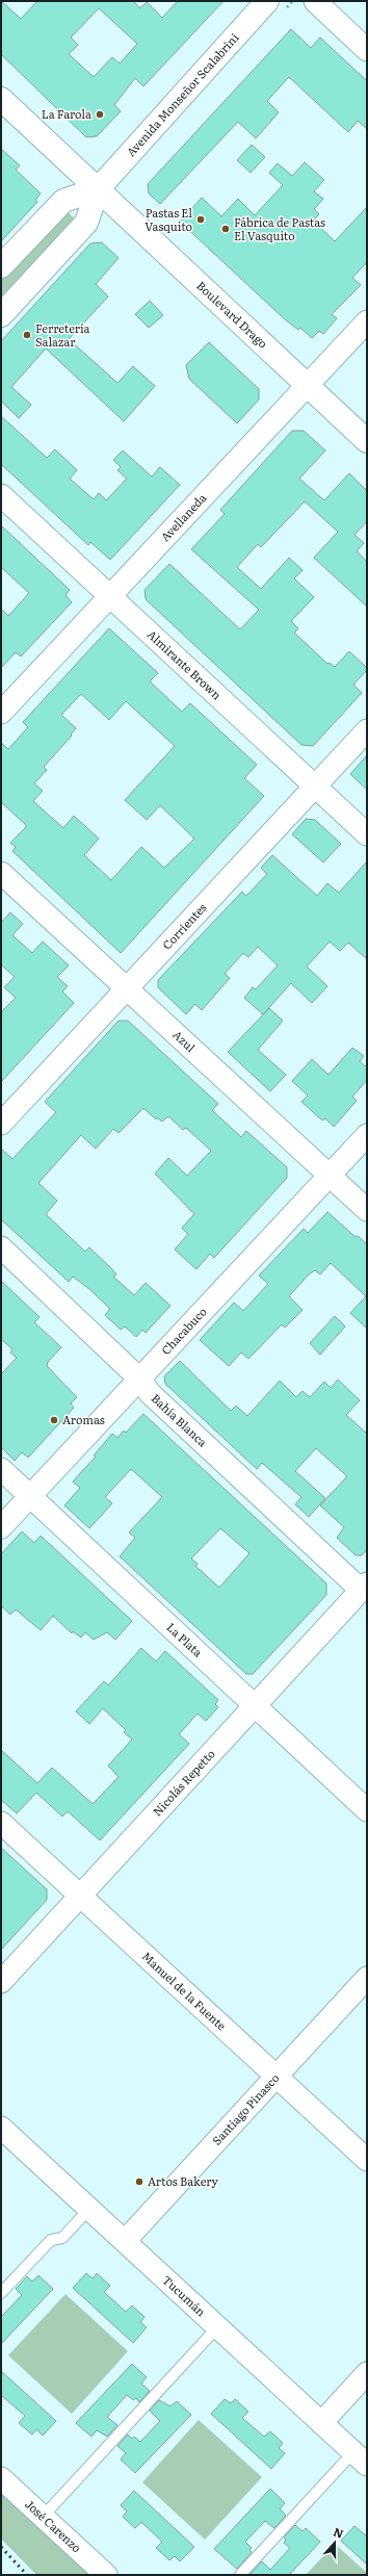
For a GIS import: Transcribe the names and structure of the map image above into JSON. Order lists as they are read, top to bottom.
{
  "streets": {
    "main road": ["Avenida Monseñor Scalabrini", "Boulevard Drago"],
    "street": [
      "Avellaneda",
      "Almirante Brown",
      "Corrientes",
      "Azul",
      "Chacabuco",
      "Bahía Blanca",
      "La Plata",
      "Nicolás Repetto",
      "Manuel de la Fuente",
      "Santiago Pinasco",
      "Tucumán",
      "José Carenzo"
    ]
  },
  "crossings": [
    ["Avenida Monseñor Scalabrini", "Boulevard Drago"],
    ["Boulevard Drago", "Avellaneda"],
    ["Avellaneda", "Almirante Brown"],
    ["Almirante Brown", "Corrientes"],
    ["Corrientes", "Azul"],
    ["Azul", "Chacabuco"],
    ["Chacabuco", "Bahía Blanca"],
    ["Chacabuco", "La Plata"],
    ["Bahía Blanca", "Nicolás Repetto"],
    ["La Plata", "Nicolás Repetto"],
    ["Nicolás Repetto", "Manuel de la Fuente"],
    ["Manuel de la Fuente", "Santiago Pinasco"],
    ["Santiago Pinasco", "Tucumán"]
  ],
  "places": [
    "La Farola",
    "Pastas El Vasquito",
    "Fábrica de Pastas El Vasquito",
    "Ferretería Salazar",
    "Aromas",
    "Artos Bakery"
  ],
  "north": "top"
}
